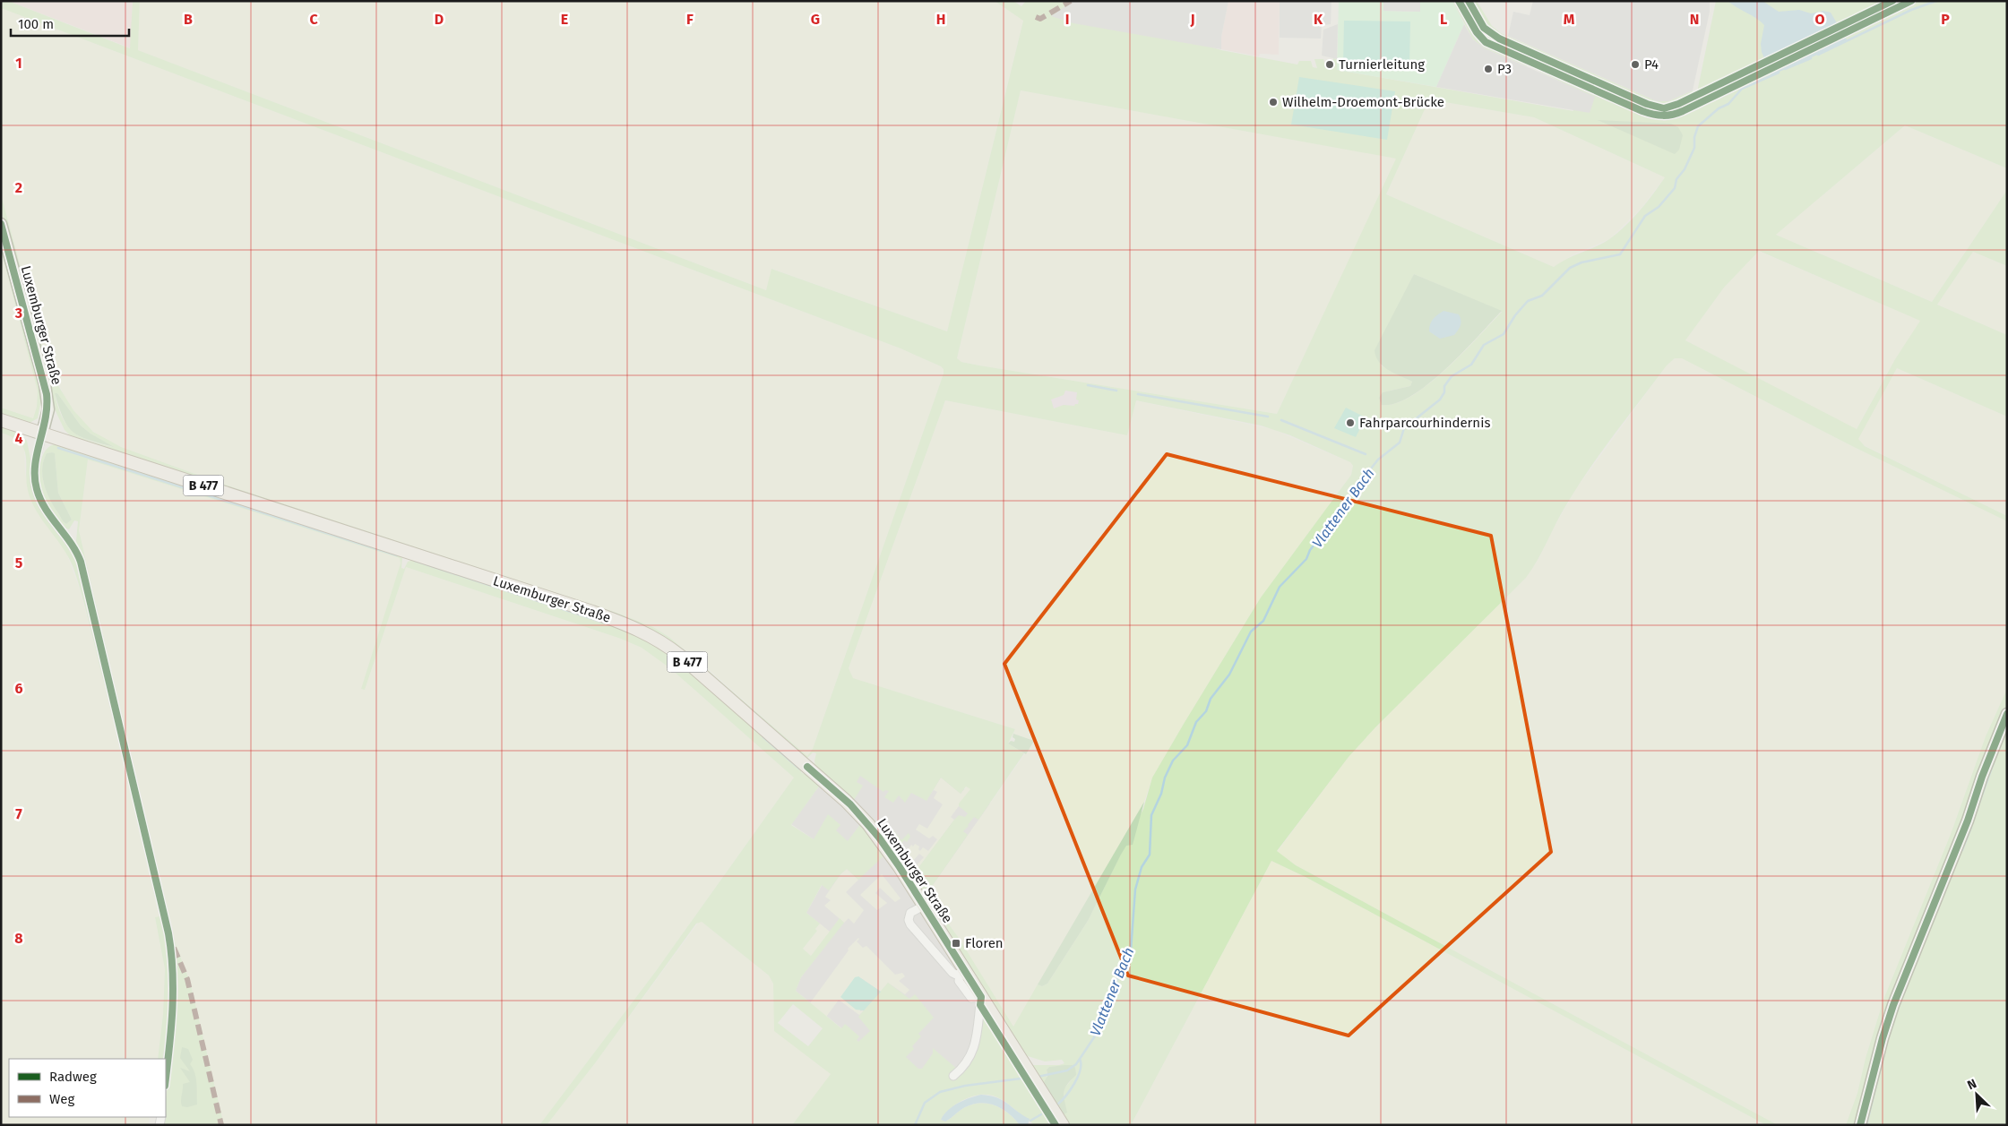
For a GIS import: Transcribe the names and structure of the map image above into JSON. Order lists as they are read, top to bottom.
{
  "streets": {
    "main road": ["Luxemburger Straße", "B 477"]
  },
  "crossings": [
    ["Luxemburger Straße", "B 477"]
  ],
  "water": ["Vlattener Bach"],
  "places": {
    "other": [
      "Turnierleitung",
      "P4",
      "P3",
      "Wilhelm-Droemont-Brücke",
      "Fahrparcourhindernis"
    ],
    "transit": ["Floren"]
  },
  "legend": ["Radweg", "Weg"],
  "scale_bar": "100 m",
  "north": "top left",
  "grid": {
    "columns": [
      "B",
      "C",
      "D",
      "E",
      "F",
      "G",
      "H",
      "I",
      "J",
      "K",
      "L",
      "M",
      "N",
      "O",
      "P"
    ],
    "rows": [
      "1",
      "2",
      "3",
      "4",
      "5",
      "6",
      "7",
      "8"
    ]
  }
}
